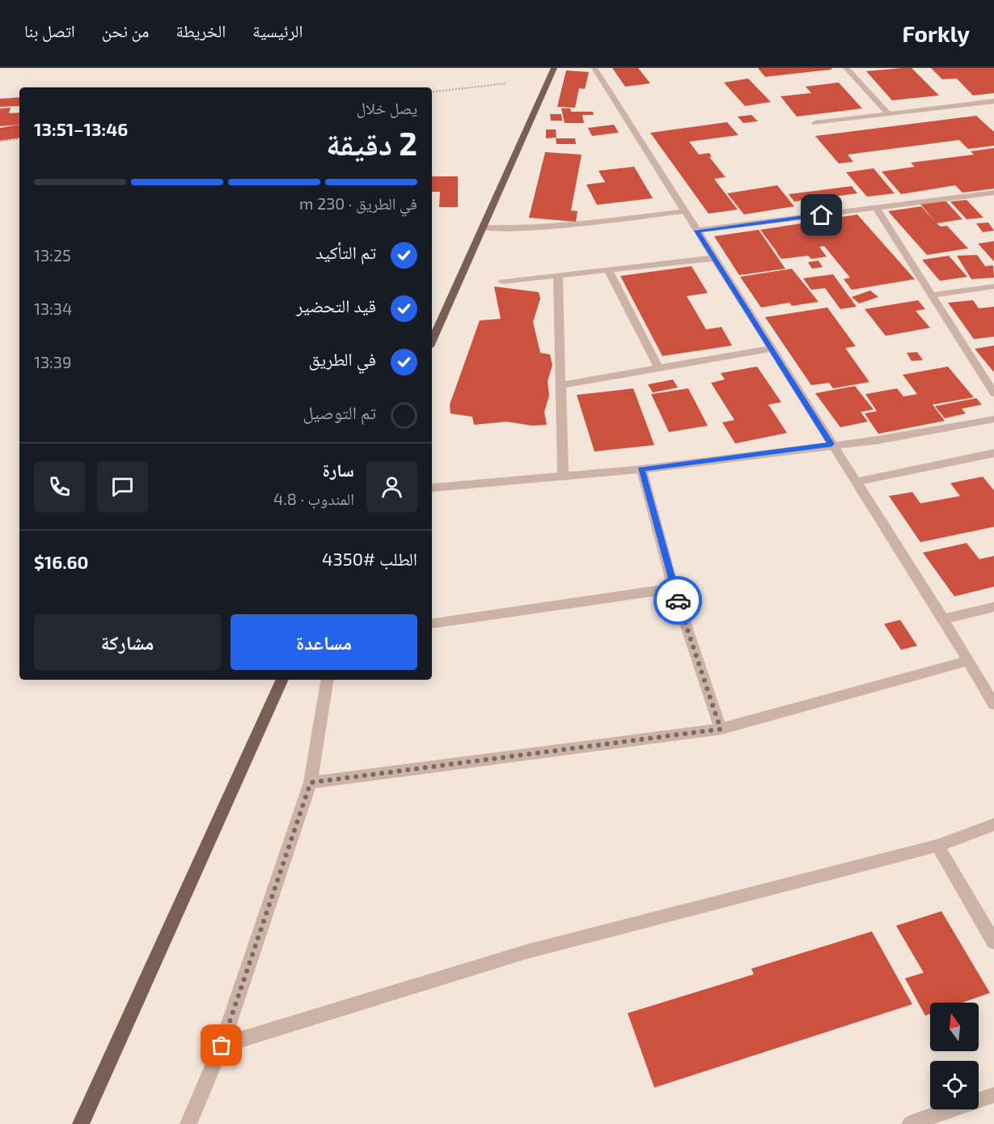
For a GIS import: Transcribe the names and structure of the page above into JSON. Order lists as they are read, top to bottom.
{
  "north": "top",
  "page": {
    "header": "Forkly",
    "nav": [
      "الرئيسية",
      "الخريطة",
      "من نحن",
      "اتصل بنا"
    ],
    "heading": ["2 دقيقة", "يصل خلال", "13:46–13:51"],
    "panel": [
      "سارة",
      "المندوب · 4.8",
      "الطلب #4350",
      "$16.60"
    ],
    "bar": "في الطريق · 230 m",
    "list": [
      ["تم التأكيد", "13:25"],
      ["قيد التحضير", "13:34"],
      ["في الطريق", "13:39"],
      "تم التوصيل"
    ],
    "buttons": ["مساعدة", "مشاركة"]
  }
}
